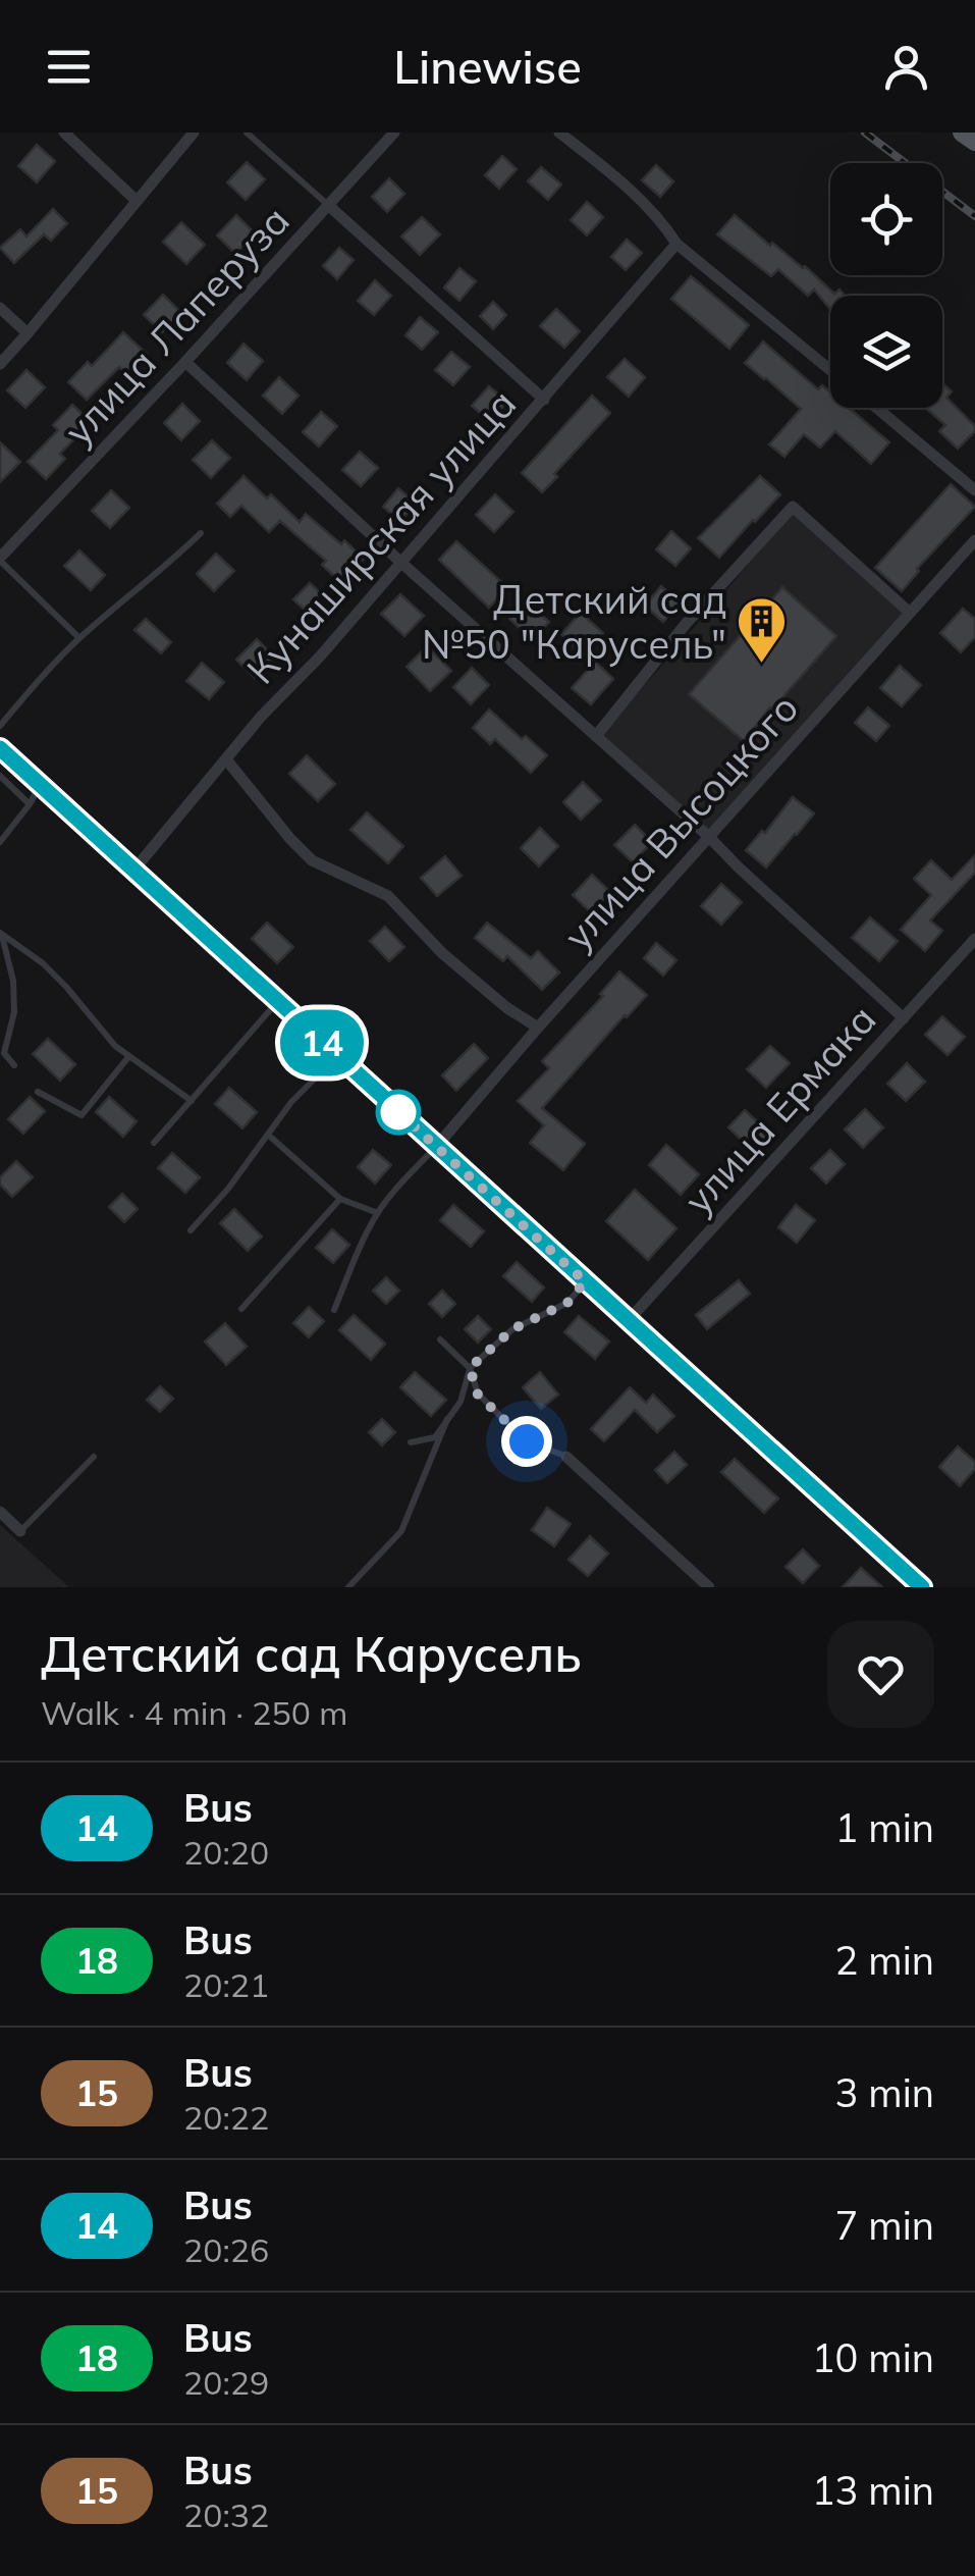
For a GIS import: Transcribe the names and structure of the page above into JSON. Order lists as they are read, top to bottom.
{
  "streets": {
    "street": [
      "улица Лаперуза",
      "Кунаширская улица",
      "улица Высоцкого",
      "улица Ермака"
    ]
  },
  "places": {
    "building": ["Детский сад №50 \"Карусель\""]
  },
  "lines": ["bus line 14"],
  "page": {
    "header": "Linewise",
    "on_map": "14",
    "heading": ["Детский сад Карусель", "Walk · 4 min · 250 m"],
    "list": [
      {
        "mark": "14",
        "name": "Bus",
        "note": "20:20",
        "value": "1 min"
      },
      {
        "mark": "18",
        "name": "Bus",
        "note": "20:21",
        "value": "2 min"
      },
      {
        "mark": "15",
        "name": "Bus",
        "note": "20:22",
        "value": "3 min"
      },
      {
        "mark": "14",
        "name": "Bus",
        "note": "20:26",
        "value": "7 min"
      },
      {
        "mark": "18",
        "name": "Bus",
        "note": "20:29",
        "value": "10 min"
      },
      {
        "mark": "15",
        "name": "Bus",
        "note": "20:32",
        "value": "13 min"
      }
    ]
  }
}
